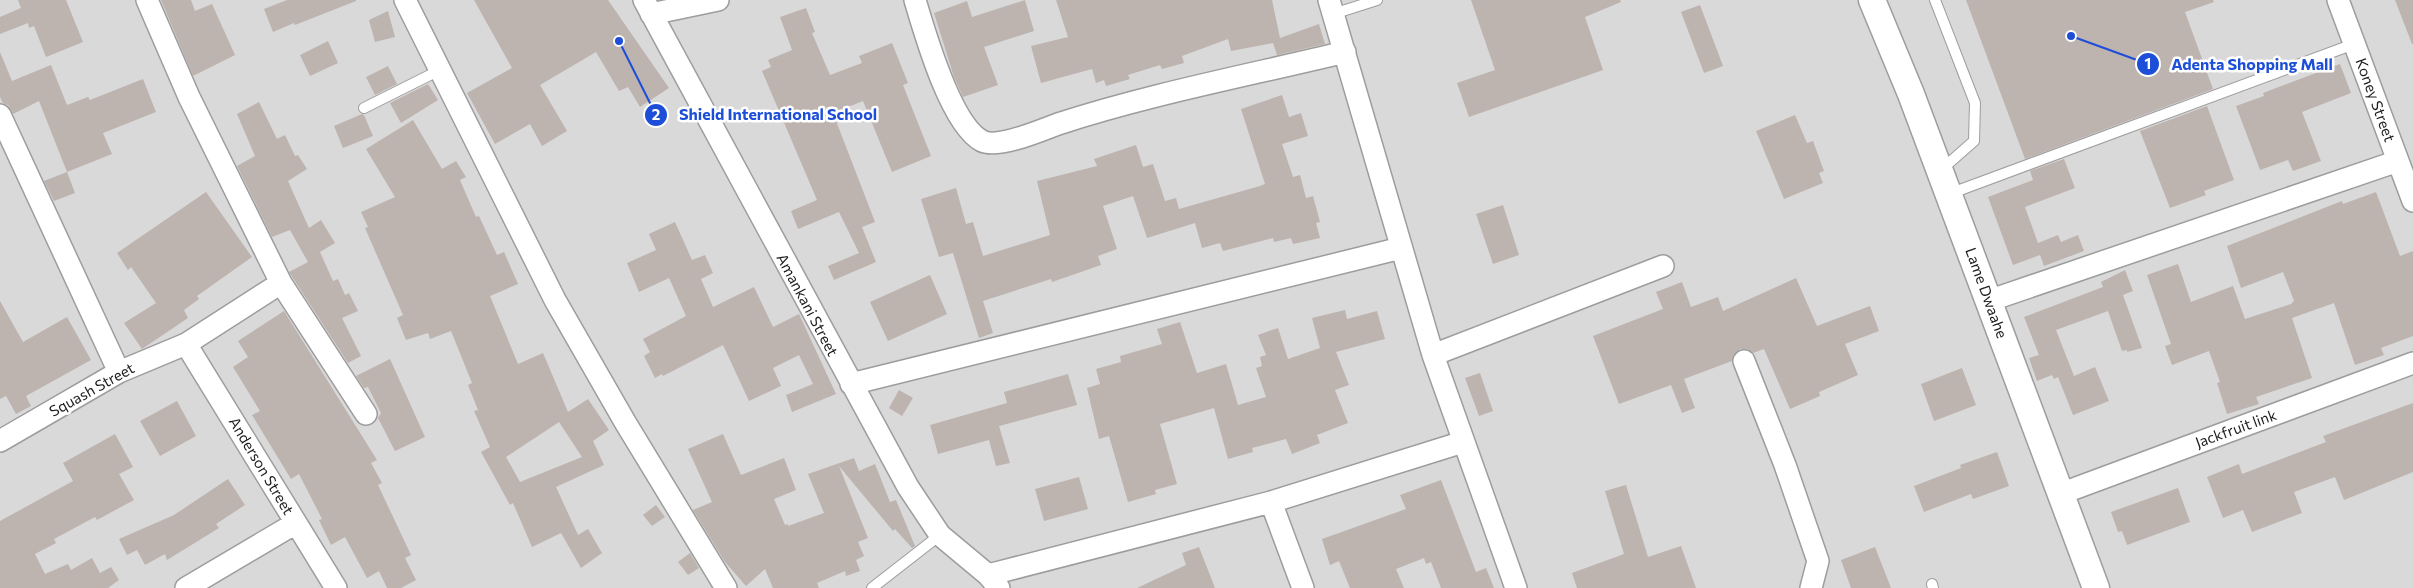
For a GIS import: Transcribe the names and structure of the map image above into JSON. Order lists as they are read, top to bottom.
{
  "streets": {
    "street": [
      "Koney Street",
      "Lame Dwaahe",
      "Amankani Street",
      "Squash Street",
      "Jackfruit link",
      "Anderson Street"
    ]
  },
  "crossings": [
    ["Lame Dwaahe", "Jackfruit link"],
    ["Squash Street", "Anderson Street"]
  ],
  "places": ["Adenta Shopping Mall", "Shield International School"]
}
